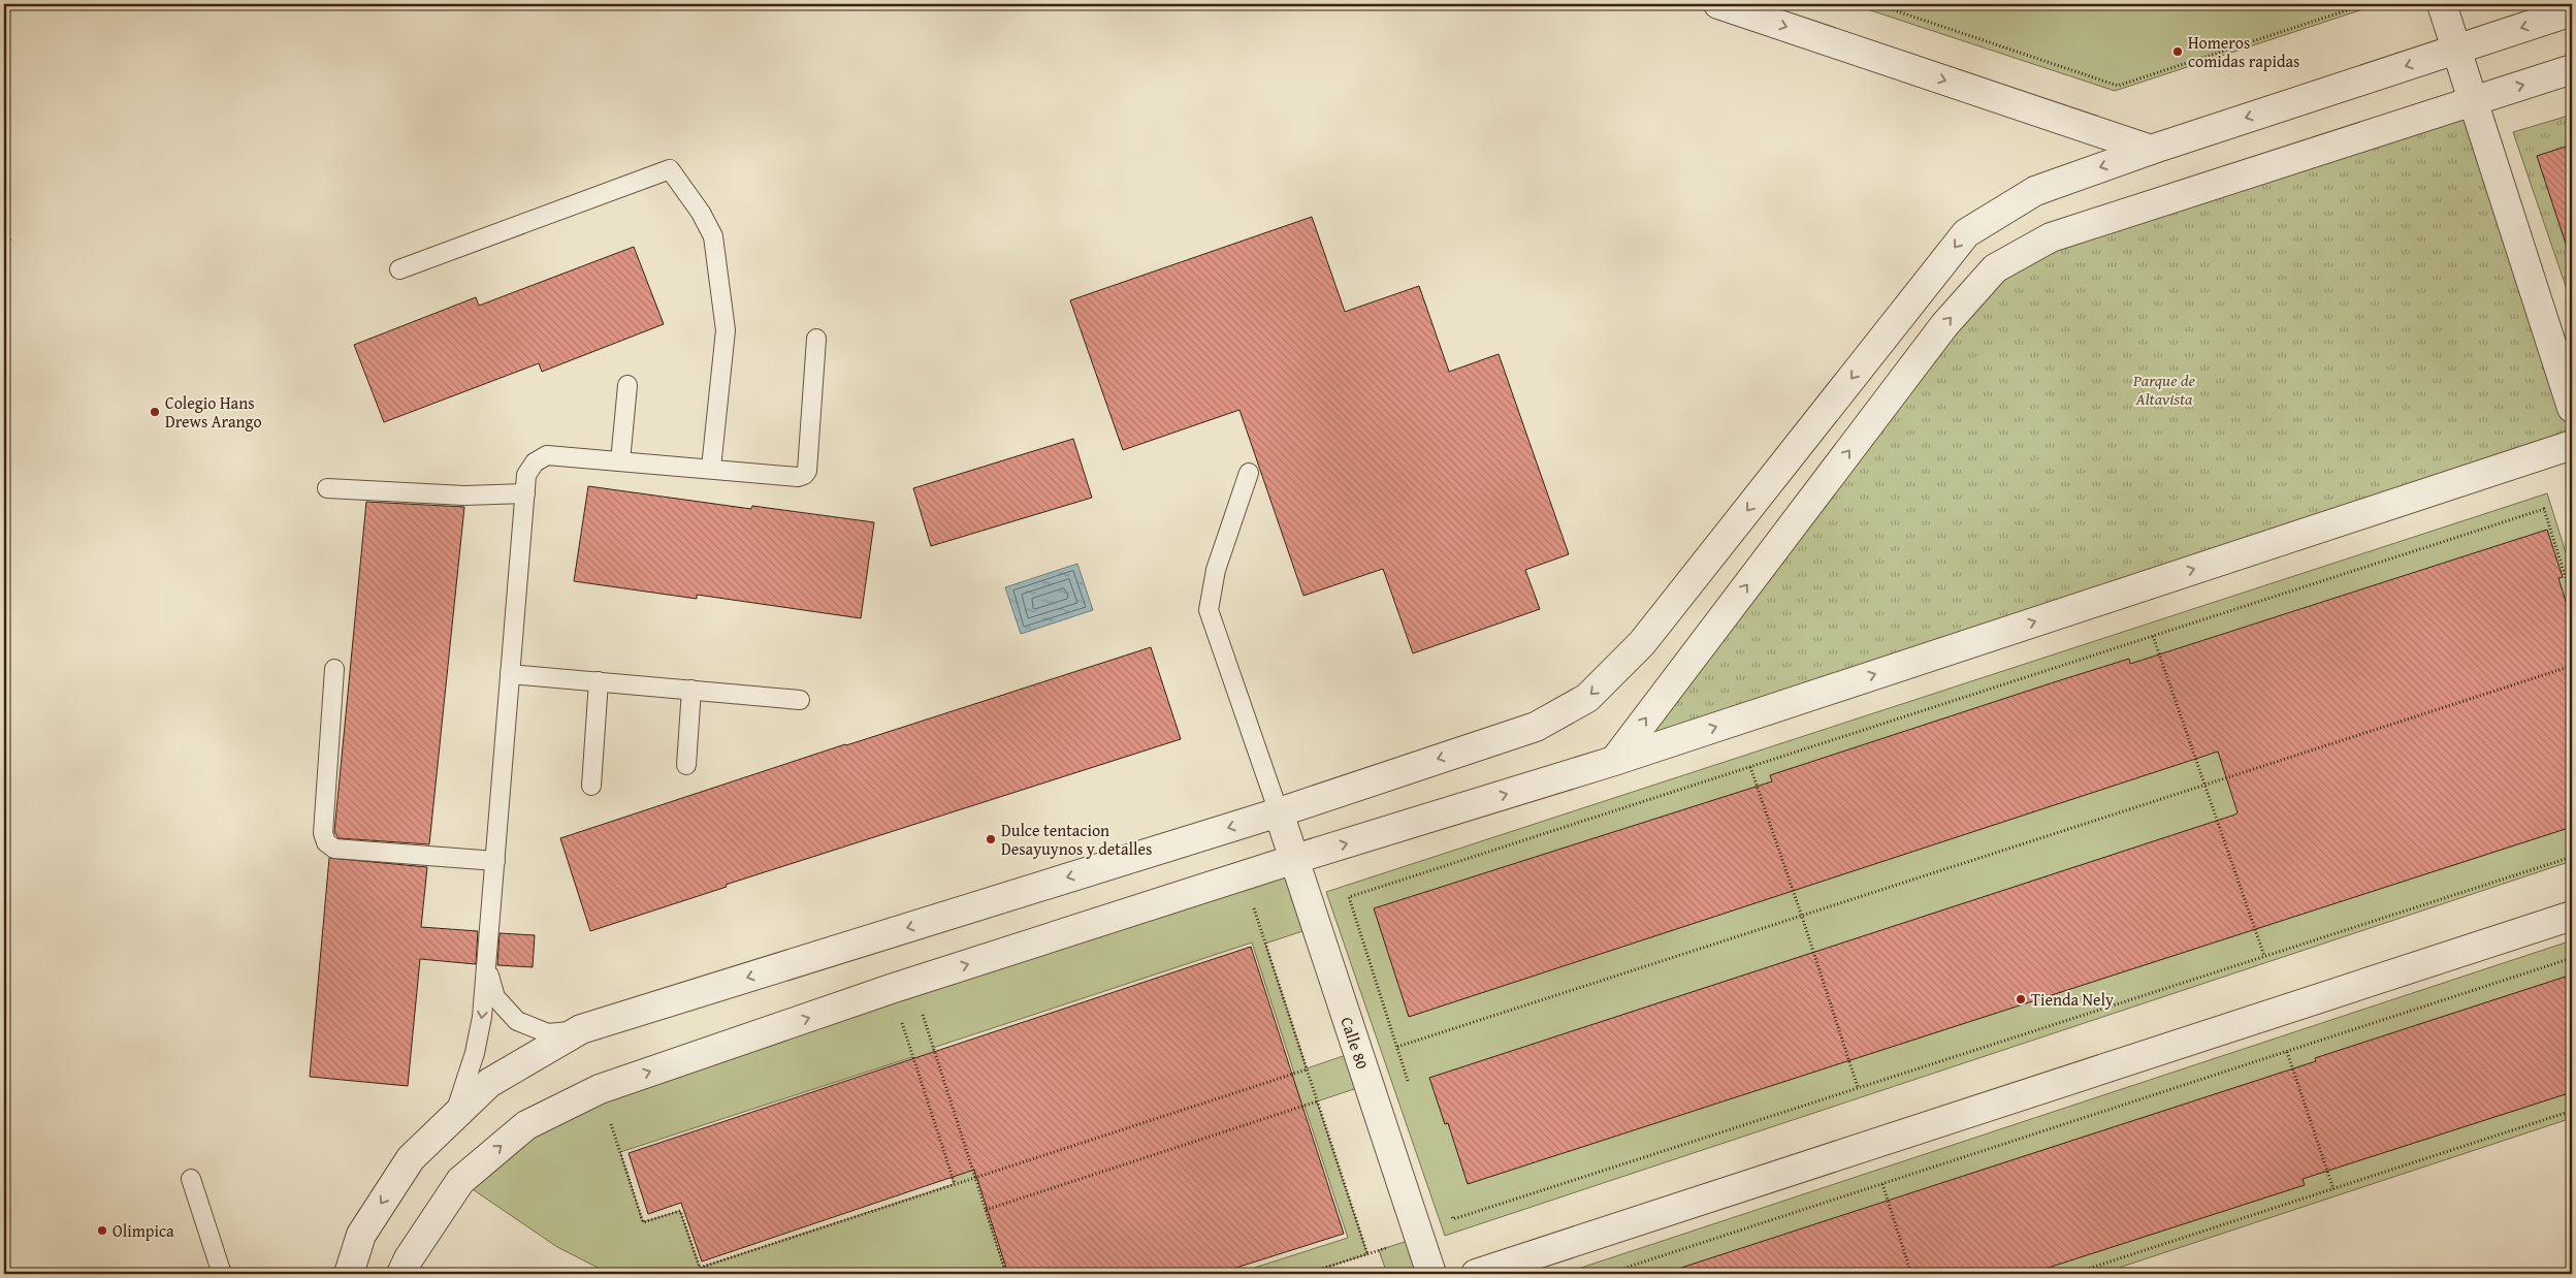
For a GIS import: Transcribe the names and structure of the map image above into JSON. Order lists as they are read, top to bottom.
{
  "streets": {
    "street": ["Calle 80"]
  },
  "parks": ["Parque de Altavista"],
  "places": [
    "Homeros comidas rapidas",
    "Colegio Hans Drews Arango",
    "Dulce tentacion Desayuynos y detalles",
    "Tienda Nely",
    "Olimpica"
  ]
}
